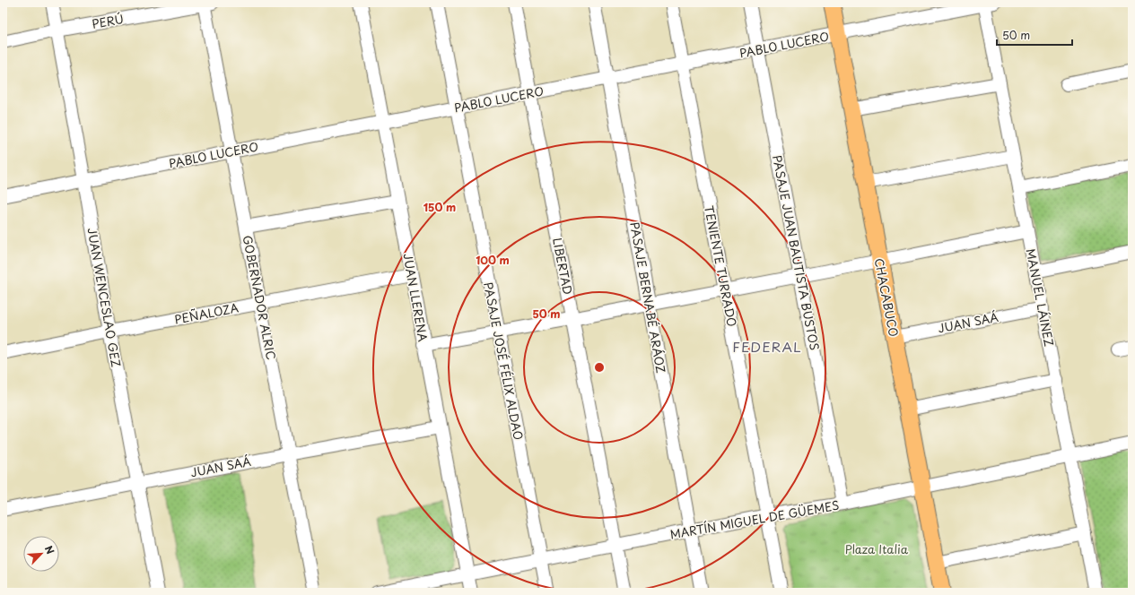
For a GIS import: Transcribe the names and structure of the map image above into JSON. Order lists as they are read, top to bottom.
{
  "streets": {
    "main road": ["CHACABUCO"],
    "street": [
      "PERÚ",
      "PABLO LUCERO",
      "PASAJE JUAN BAUTISTA BUSTOS",
      "LIBERTAD",
      "TENIENTE TURRADO",
      "JUAN WENCESLAO GEZ",
      "GOBERNADOR ALRIC",
      "JUAN LLERENA",
      "PASAJE BERNABÉ ARÁOZ",
      "MANUEL LÁINEZ",
      "PEÑALOZA",
      "JUAN SAÁ",
      "PASAJE JOSÉ FÉLIX ALDAO",
      "MARTÍN MIGUEL DE GÜEMES"
    ]
  },
  "crossings": [
    ["PERÚ", "JUAN WENCESLAO GEZ"],
    ["PERÚ", "GOBERNADOR ALRIC"],
    ["PABLO LUCERO", "PASAJE JUAN BAUTISTA BUSTOS"],
    ["PABLO LUCERO", "LIBERTAD"],
    ["PABLO LUCERO", "TENIENTE TURRADO"],
    ["PABLO LUCERO", "JUAN WENCESLAO GEZ"],
    ["PABLO LUCERO", "GOBERNADOR ALRIC"],
    ["PABLO LUCERO", "JUAN LLERENA"],
    ["PABLO LUCERO", "PASAJE BERNABÉ ARÁOZ"],
    ["PABLO LUCERO", "CHACABUCO"],
    ["PABLO LUCERO", "MANUEL LÁINEZ"],
    ["PABLO LUCERO", "PASAJE JOSÉ FÉLIX ALDAO"],
    ["PASAJE JUAN BAUTISTA BUSTOS", "MARTÍN MIGUEL DE GÜEMES"],
    ["LIBERTAD", "MARTÍN MIGUEL DE GÜEMES"],
    ["TENIENTE TURRADO", "MARTÍN MIGUEL DE GÜEMES"],
    ["JUAN WENCESLAO GEZ", "PEÑALOZA"],
    ["JUAN WENCESLAO GEZ", "JUAN SAÁ"],
    ["GOBERNADOR ALRIC", "PEÑALOZA"],
    ["GOBERNADOR ALRIC", "JUAN SAÁ"],
    ["JUAN LLERENA", "PEÑALOZA"],
    ["JUAN LLERENA", "JUAN SAÁ"],
    ["JUAN LLERENA", "MARTÍN MIGUEL DE GÜEMES"],
    ["PASAJE BERNABÉ ARÁOZ", "MARTÍN MIGUEL DE GÜEMES"],
    ["CHACABUCO", "JUAN SAÁ"],
    ["CHACABUCO", "MARTÍN MIGUEL DE GÜEMES"],
    ["MANUEL LÁINEZ", "JUAN SAÁ"],
    ["MANUEL LÁINEZ", "MARTÍN MIGUEL DE GÜEMES"],
    ["PASAJE JOSÉ FÉLIX ALDAO", "MARTÍN MIGUEL DE GÜEMES"]
  ],
  "districts": ["FEDERAL"],
  "parks": ["Plaza Italia"],
  "scale_bar": "50 m",
  "north": "top right",
  "rings": ["150 m", "100 m", "50 m"]
}
